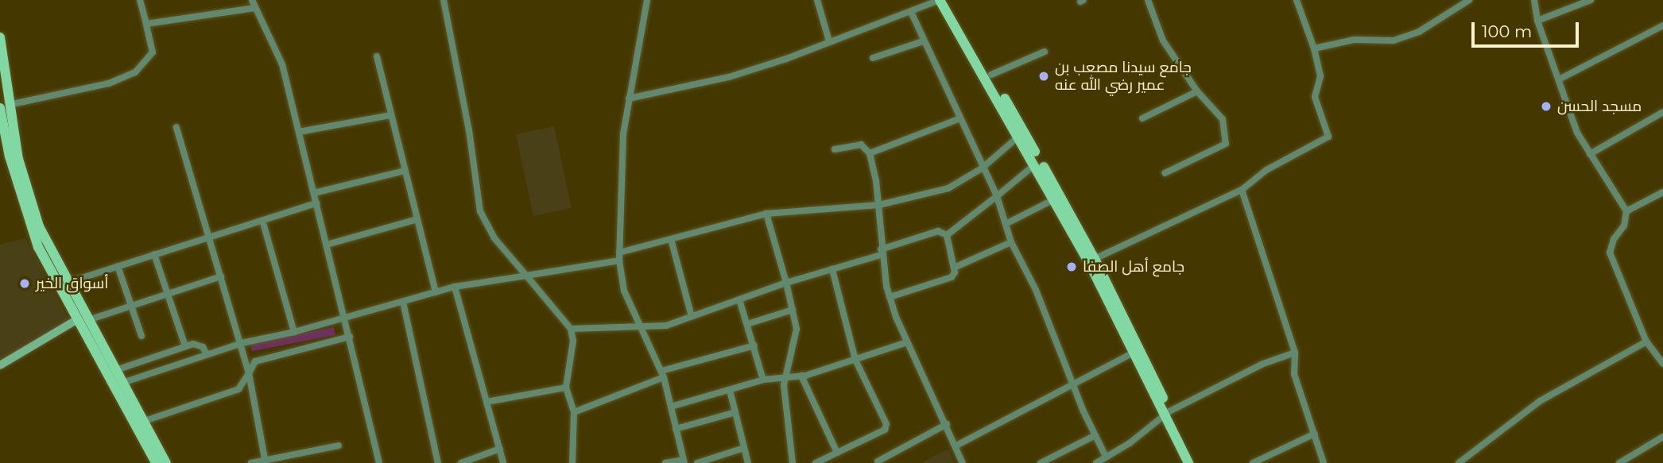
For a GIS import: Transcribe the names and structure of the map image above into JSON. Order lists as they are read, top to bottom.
{
  "places": [
    "جامع سيدنا مصعب بن عمير رضي الله عنه",
    "مسجد الحسن",
    "جامع أهل الصفا",
    "أسواق الخير"
  ],
  "scale_bar": "100 m"
}
